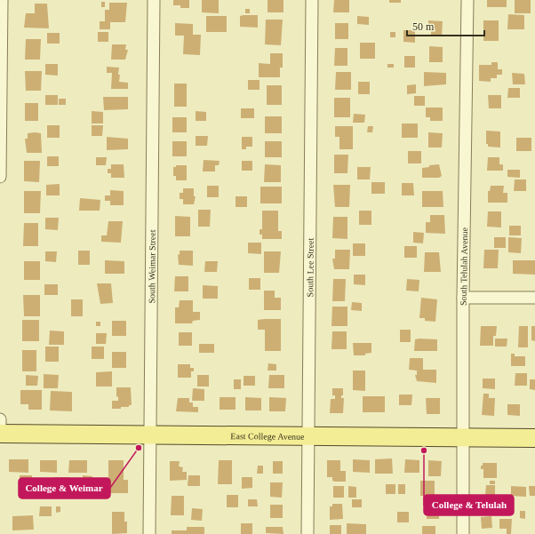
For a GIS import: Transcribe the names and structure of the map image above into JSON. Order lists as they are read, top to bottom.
{
  "streets": {
    "main road": ["East College Avenue"],
    "street": ["South Weimar Street", "South Telulah Avenue", "South Lee Street"]
  },
  "crossings": [
    ["South Weimar Street", "East College Avenue"],
    ["South Telulah Avenue", "East College Avenue"],
    ["South Lee Street", "East College Avenue"]
  ],
  "places": ["College & Weimar", "College & Telulah"],
  "scale_bar": "50 m"
}
